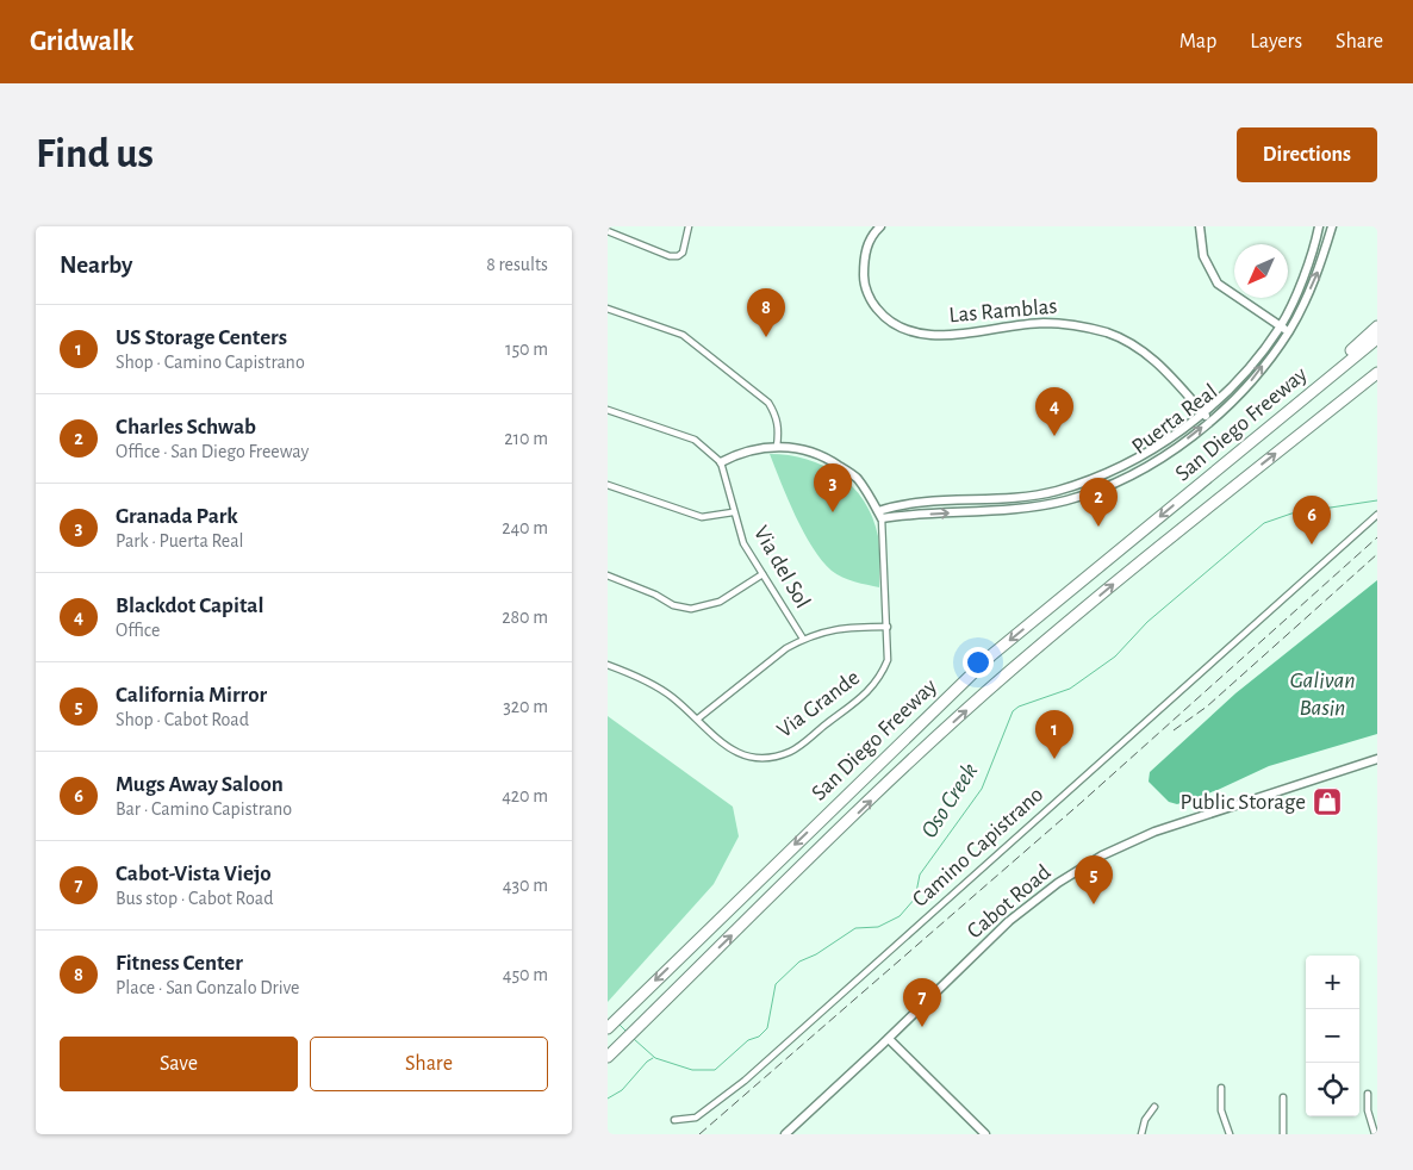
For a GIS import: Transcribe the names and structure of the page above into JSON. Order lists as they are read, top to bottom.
{
  "streets": {
    "highway": ["San Diego Freeway"],
    "street": [
      "Las Ramblas",
      "Puerta Real",
      "Via del Sol",
      "Via Grande",
      "Camino Capistrano",
      "Cabot Road"
    ]
  },
  "crossings": [
    ["Las Ramblas", "Puerta Real"],
    ["Puerta Real", "Via Grande"]
  ],
  "water": ["Galivan Basin", "Oso Creek"],
  "places": {
    "shop": ["Public Storage"]
  },
  "north": "bottom left",
  "page": {
    "header": "Gridwalk",
    "nav": ["Map", "Layers", "Share"],
    "buttons": [
      "Directions",
      ["Save", "Share"]
    ],
    "title": "Find us",
    "heading": ["Nearby", "8 results"],
    "pins": [
      "8",
      "4",
      "3",
      "2",
      "6",
      "1",
      "5",
      "7"
    ],
    "list": [
      {
        "mark": "1",
        "name": "US Storage Centers",
        "note": "Shop · Camino Capistrano",
        "value": "150 m"
      },
      {
        "mark": "2",
        "name": "Charles Schwab",
        "note": "Office · San Diego Freeway",
        "value": "210 m"
      },
      {
        "mark": "3",
        "name": "Granada Park",
        "note": "Park · Puerta Real",
        "value": "240 m"
      },
      {
        "mark": "4",
        "name": "Blackdot Capital",
        "note": "Office",
        "value": "280 m"
      },
      {
        "mark": "5",
        "name": "California Mirror",
        "note": "Shop · Cabot Road",
        "value": "320 m"
      },
      {
        "mark": "6",
        "name": "Mugs Away Saloon",
        "note": "Bar · Camino Capistrano",
        "value": "420 m"
      },
      {
        "mark": "7",
        "name": "Cabot-Vista Viejo",
        "note": "Bus stop · Cabot Road",
        "value": "430 m"
      },
      {
        "mark": "8",
        "name": "Fitness Center",
        "note": "Place · San Gonzalo Drive",
        "value": "450 m"
      }
    ],
    "map_buttons": ["+", "−"]
  }
}
